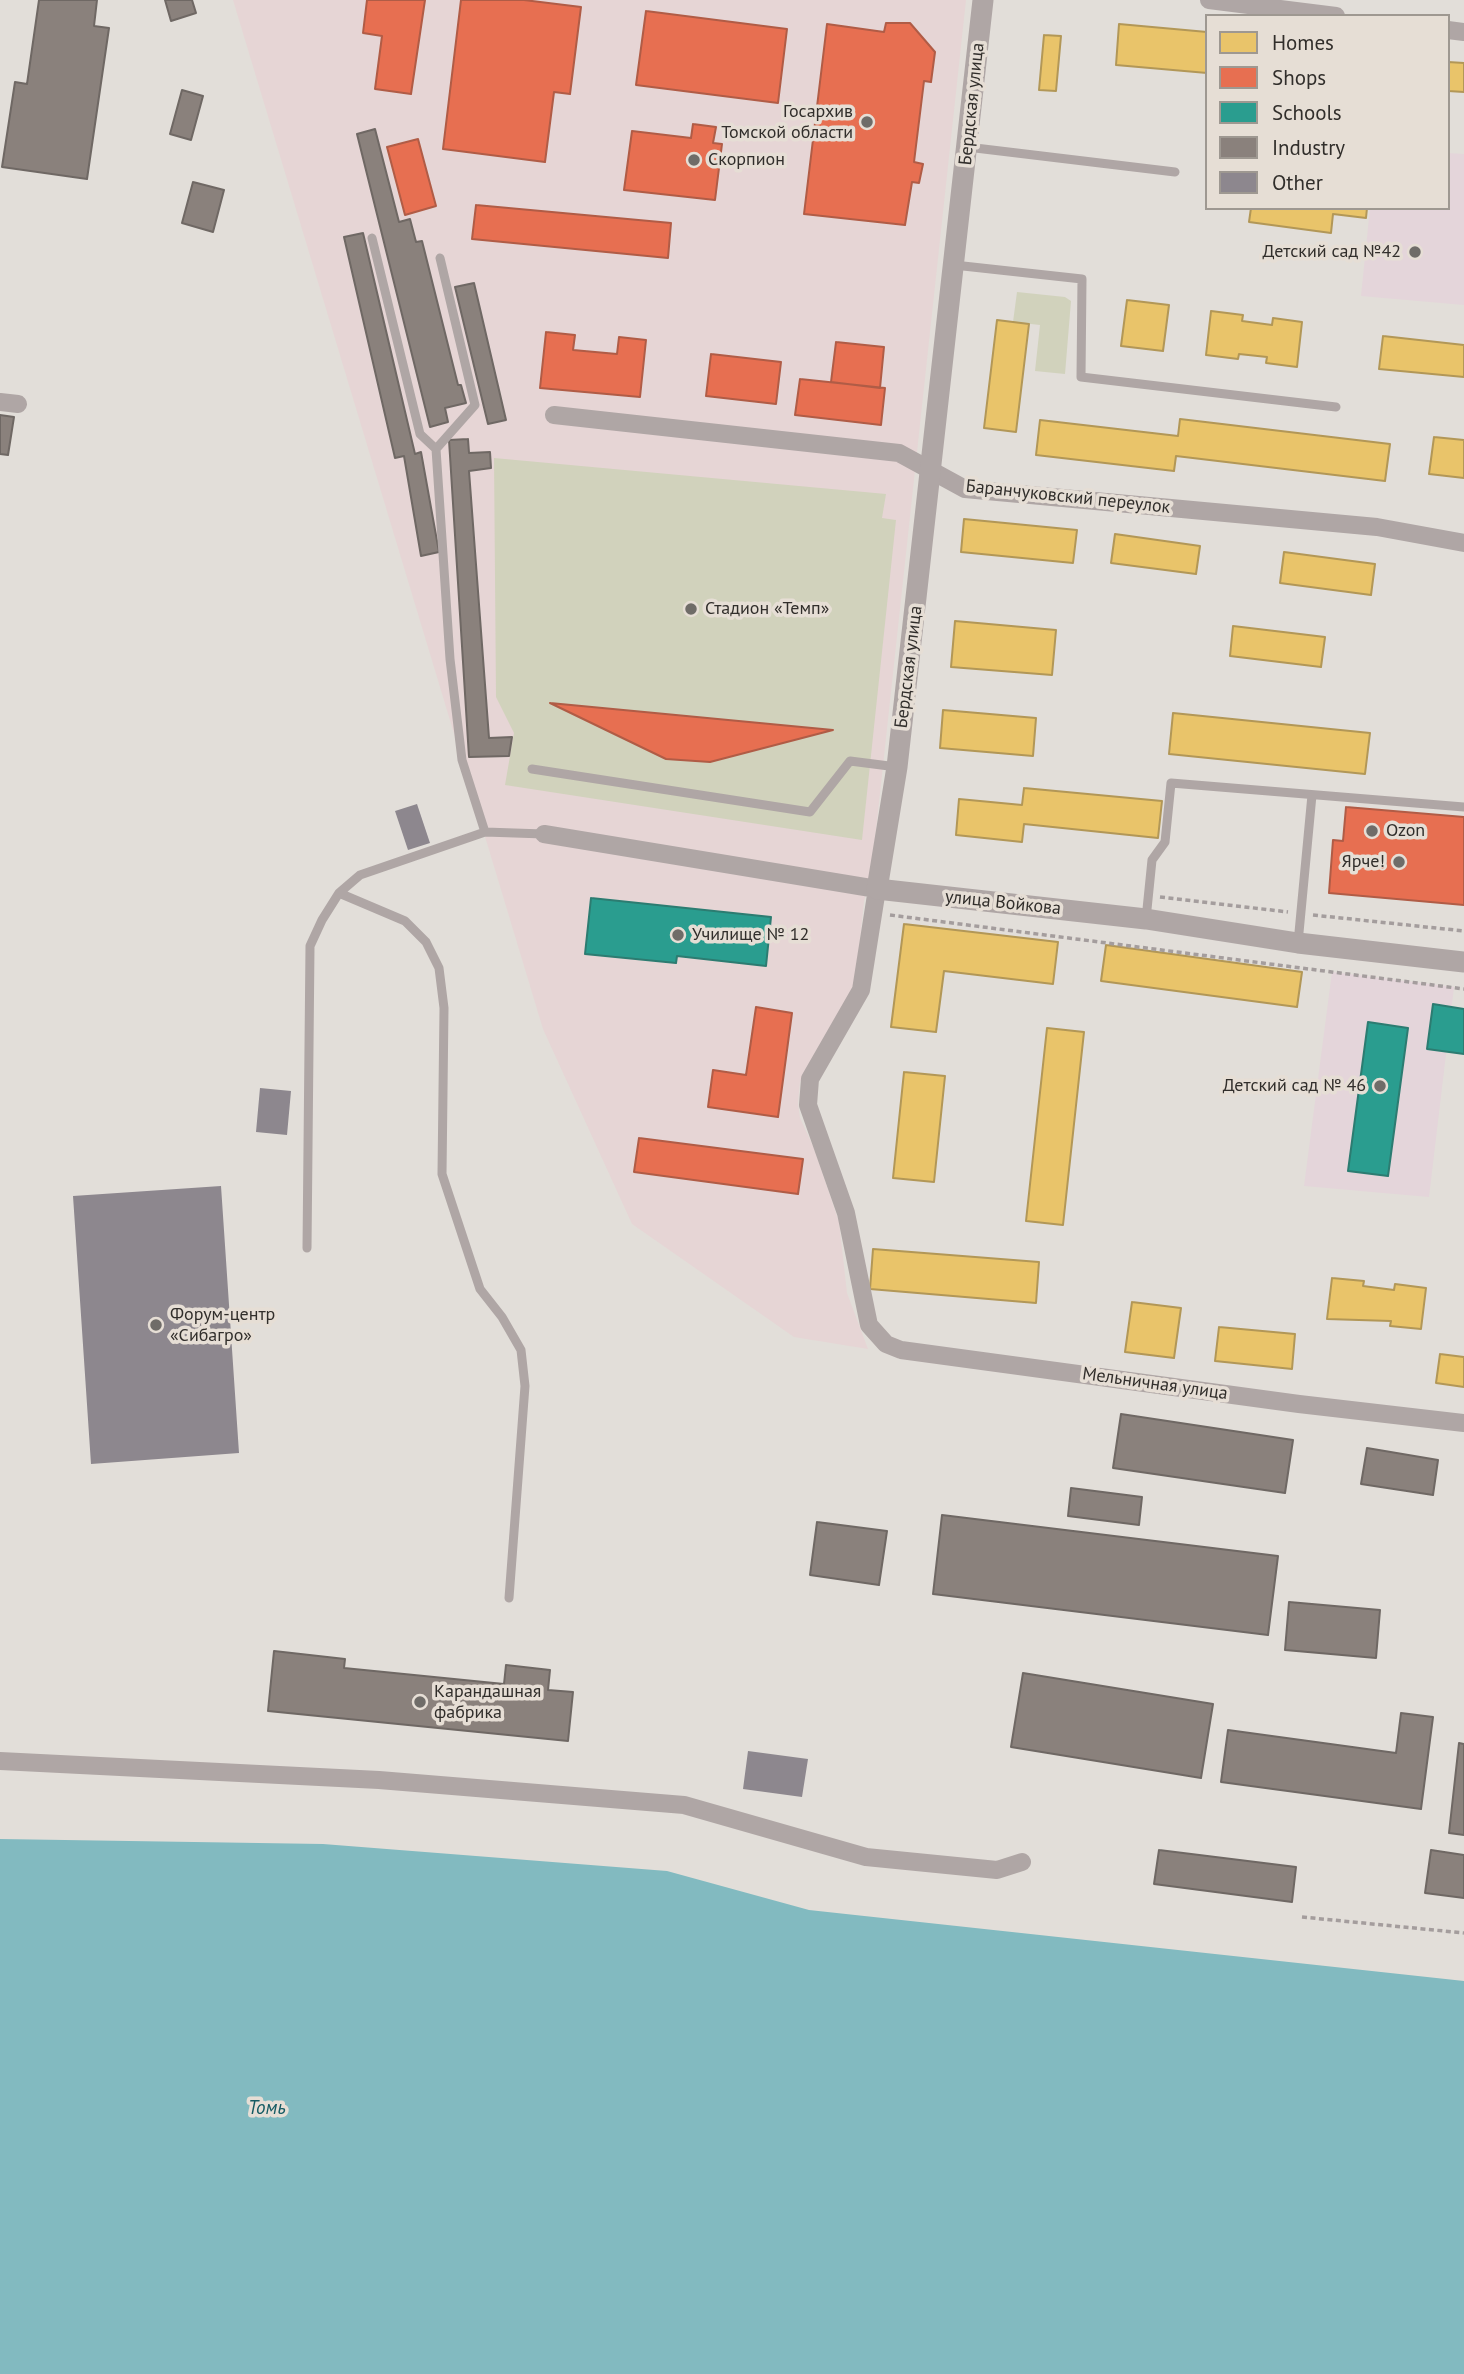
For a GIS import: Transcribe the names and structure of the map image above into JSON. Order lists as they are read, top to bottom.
{
  "streets": {
    "street": [
      "Бердская улица",
      "Баранчуковский переулок",
      "улица Войкова",
      "Мельничная улица"
    ]
  },
  "crossings": [
    ["Бердская улица", "Баранчуковский переулок"],
    ["Бердская улица", "улица Войкова"],
    ["Бердская улица", "Мельничная улица"]
  ],
  "water": ["Томь"],
  "places": [
    "Госархив Томской области",
    "Скорпион",
    "Детский сад №42",
    "Стадион «Темп»",
    "Ozon",
    "Ярче!",
    "Училище № 12",
    "Детский сад № 46",
    "Форум-центр «Сибагро»",
    "Карандашная фабрика"
  ],
  "legend": [
    "Homes",
    "Shops",
    "Schools",
    "Industry",
    "Other"
  ]
}
